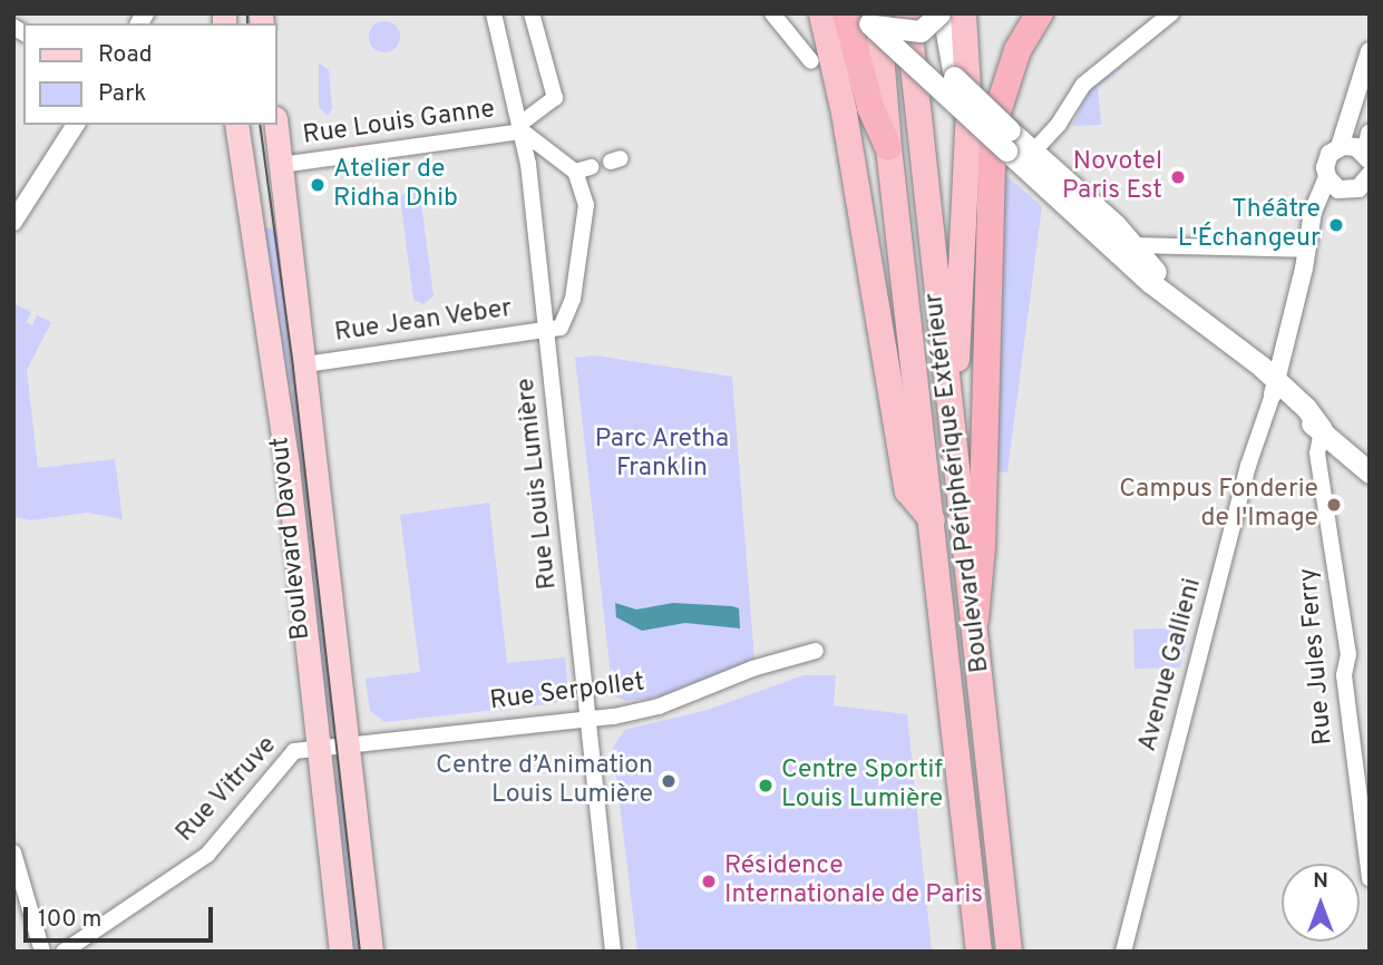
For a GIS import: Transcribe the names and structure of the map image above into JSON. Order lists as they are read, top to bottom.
{
  "streets": {
    "highway": ["Boulevard Périphérique Extérieur"],
    "main road": ["Boulevard Davout"],
    "street": [
      "Rue Louis Ganne",
      "Rue Jean Veber",
      "Rue Louis Lumière",
      "Rue Jules Ferry",
      "Avenue Gallieni",
      "Rue Serpollet",
      "Rue Vitruve"
    ]
  },
  "crossings": [
    ["Rue Louis Ganne", "Rue Louis Lumière"],
    ["Rue Louis Ganne", "Boulevard Davout"],
    ["Rue Jean Veber", "Rue Louis Lumière"],
    ["Rue Jean Veber", "Boulevard Davout"],
    ["Rue Louis Lumière", "Rue Serpollet"],
    ["Boulevard Davout", "Rue Serpollet"],
    ["Boulevard Davout", "Rue Vitruve"],
    ["Rue Serpollet", "Rue Vitruve"]
  ],
  "parks": ["Parc Aretha Franklin"],
  "places": [
    "Novotel Paris Est",
    "Atelier de Ridha Dhib",
    "Théâtre L'Échangeur",
    "Campus Fonderie de l'Image",
    "Centre d’Animation Louis Lumière",
    "Centre Sportif Louis Lumière",
    "Résidence Internationale de Paris"
  ],
  "legend": ["Road", "Park"],
  "scale_bar": "100 m",
  "north": "top"
}
